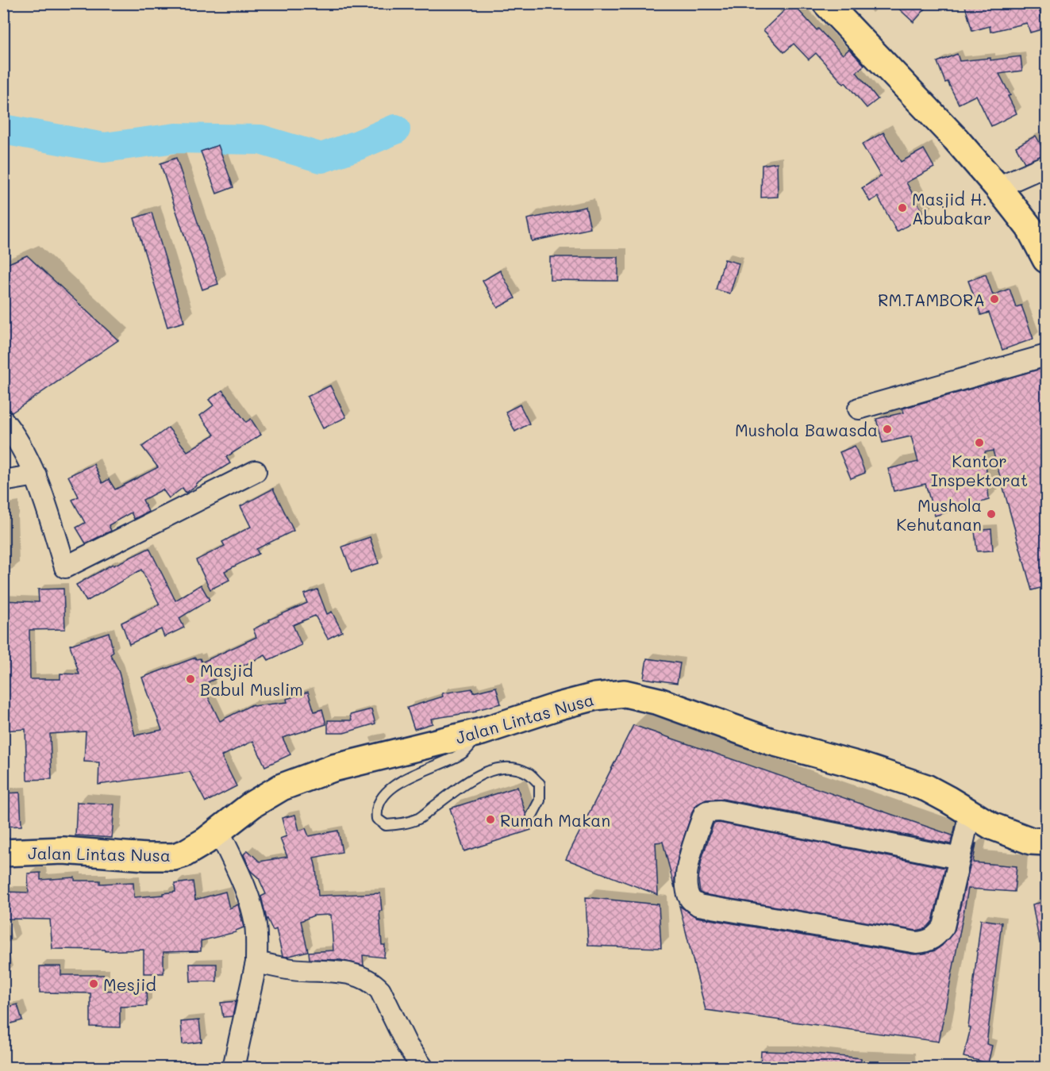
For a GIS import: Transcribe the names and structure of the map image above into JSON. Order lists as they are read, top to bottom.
{
  "streets": {
    "highway": ["Jalan Lintas Nusa"]
  },
  "places": [
    "Masjid H. Abubakar",
    "RM.TAMBORA",
    "Mushola Bawasda",
    "Kantor Inspektorat",
    "Mushola Kehutanan",
    "Masjid Babul Muslim",
    "Rumah Makan",
    "Mesjid"
  ]
}
